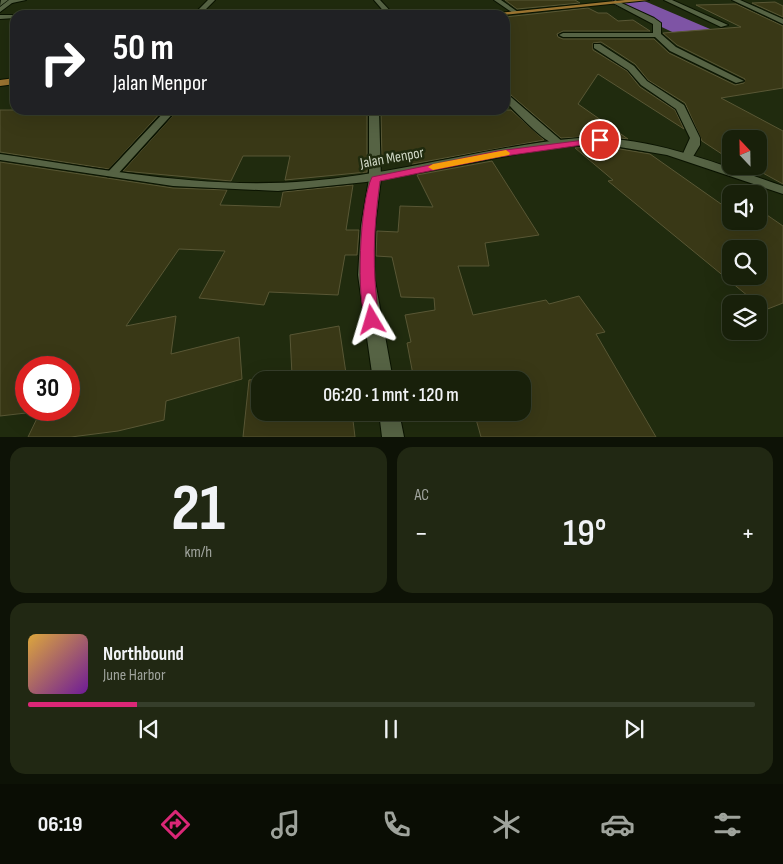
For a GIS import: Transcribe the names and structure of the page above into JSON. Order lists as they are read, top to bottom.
{
  "streets": {
    "street": ["Jalan Menpor"]
  },
  "north": "top",
  "page": {
    "turn": ["50 m", "Jalan Menpor"],
    "limit": "30",
    "trip": "06:20 · 1 mnt · 120 m",
    "tile": [
      ["21", "km/h"],
      "AC"
    ],
    "heat": ["−", "19°", "+"],
    "song": ["Northbound", "June Harbor"],
    "tabs": "06:19"
  }
}
